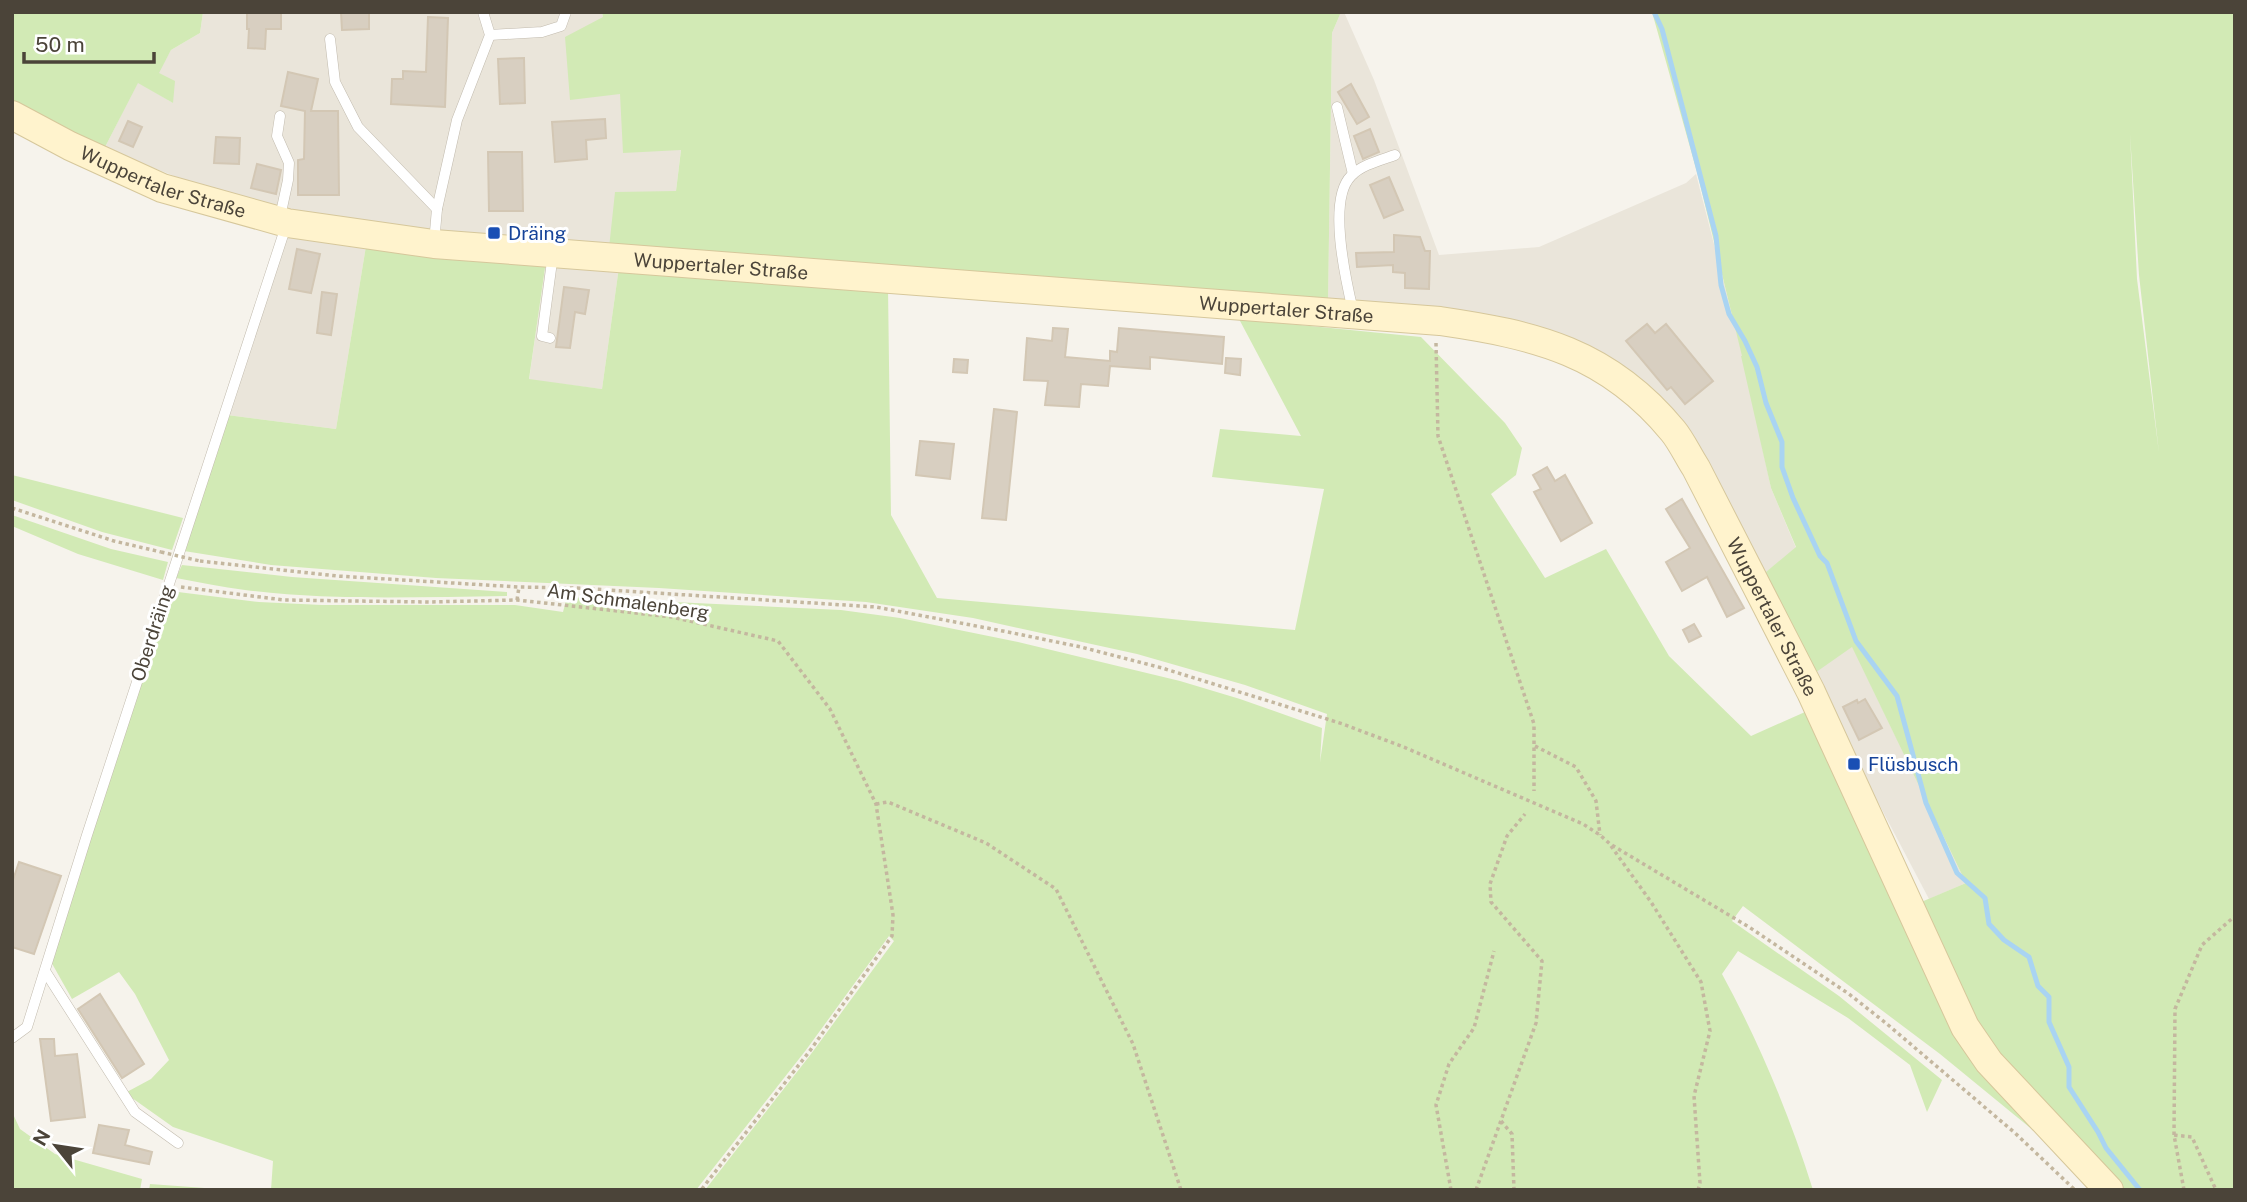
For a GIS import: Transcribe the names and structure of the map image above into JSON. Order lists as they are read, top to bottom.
{
  "streets": {
    "main road": ["Wuppertaler Straße"],
    "lane": ["Oberdräing"],
    "path": ["Am Schmalenberg"]
  },
  "crossings": [
    ["Wuppertaler Straße", "Oberdräing"],
    ["Am Schmalenberg", "Oberdräing"]
  ],
  "places": {
    "transit": ["Dräing", "Flüsbusch"]
  },
  "scale_bar": "50 m",
  "north": "top left"
}
